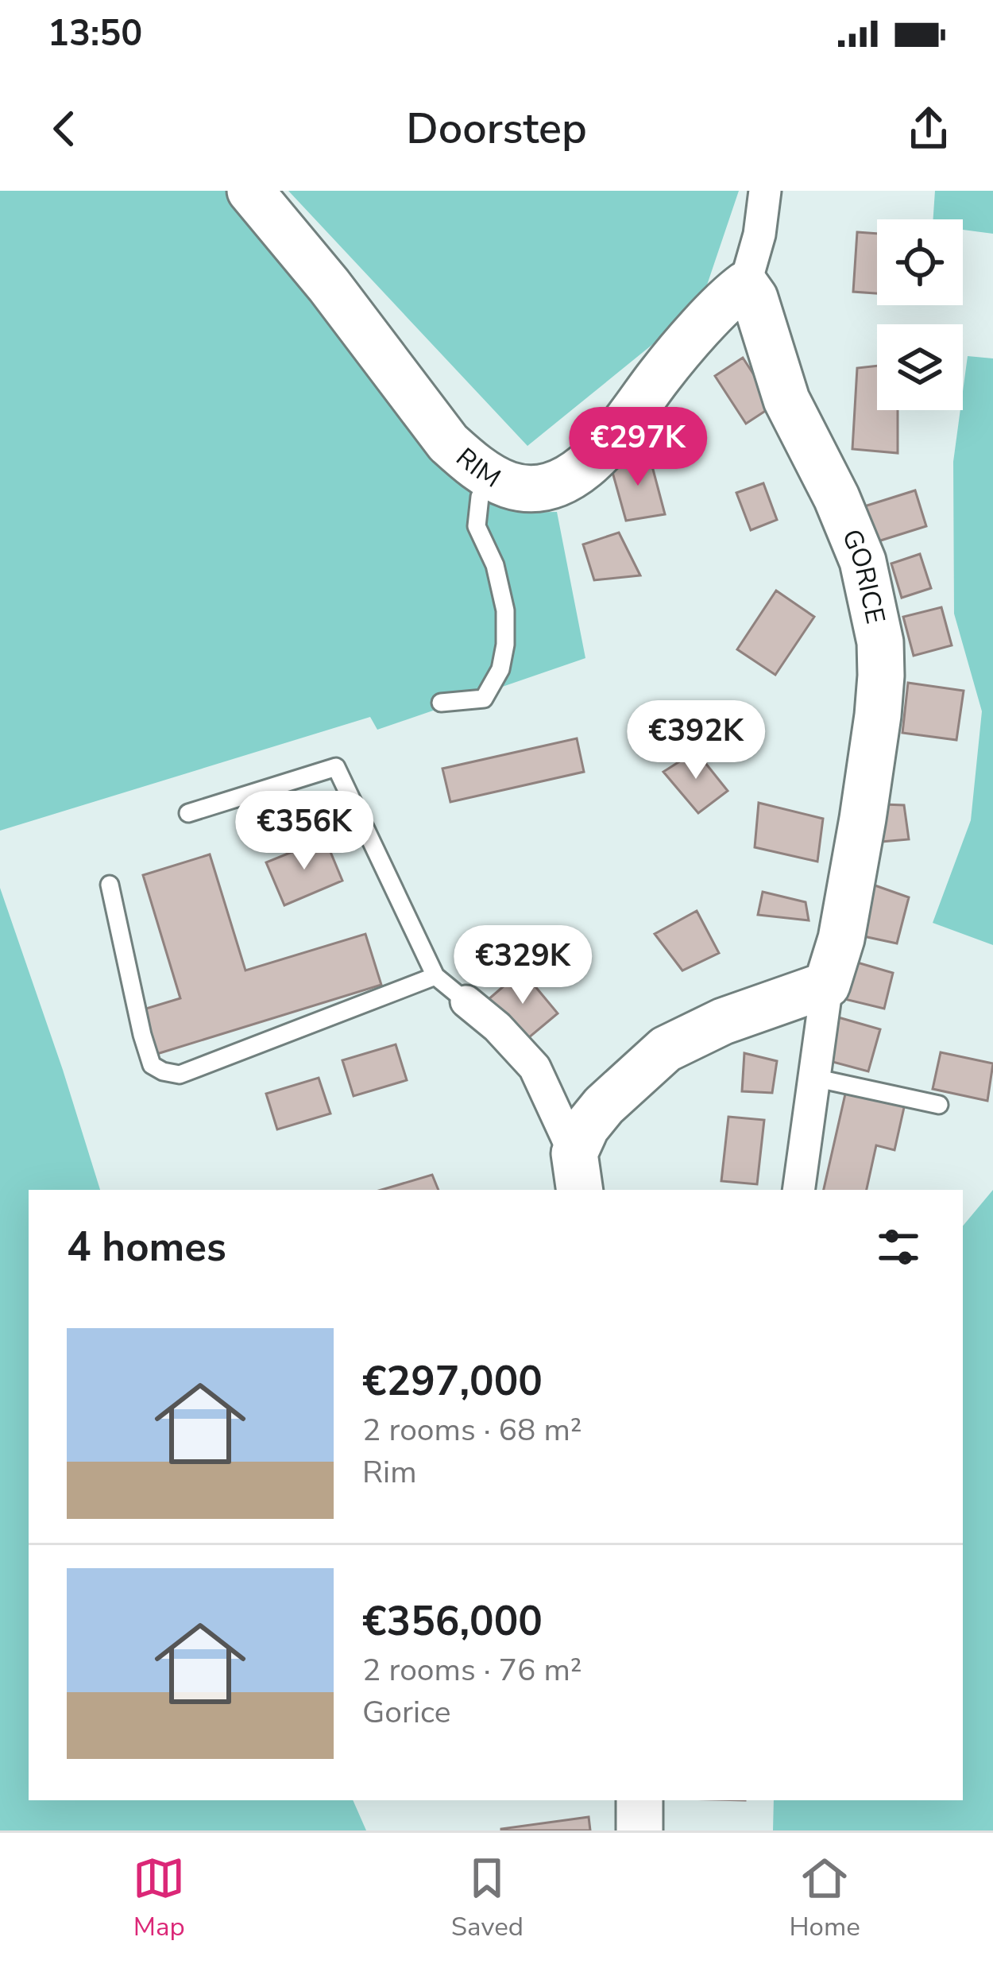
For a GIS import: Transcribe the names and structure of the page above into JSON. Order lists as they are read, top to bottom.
{
  "streets": {
    "street": ["RIM", "GORICE"]
  },
  "crossings": [
    ["RIM", "GORICE"]
  ],
  "page": {
    "status": "13:50",
    "header": "Doorstep",
    "price": [
      "€297K",
      "€392K",
      "€356K",
      "€329K"
    ],
    "heading": "4 homes",
    "list": [
      {
        "name": "€297,000",
        "note": "2 rooms · 68 m² · Rim"
      },
      {
        "name": "€356,000",
        "note": "2 rooms · 76 m² · Gorice"
      }
    ],
    "tabs": ["Map", "Saved", "Home"]
  }
}
